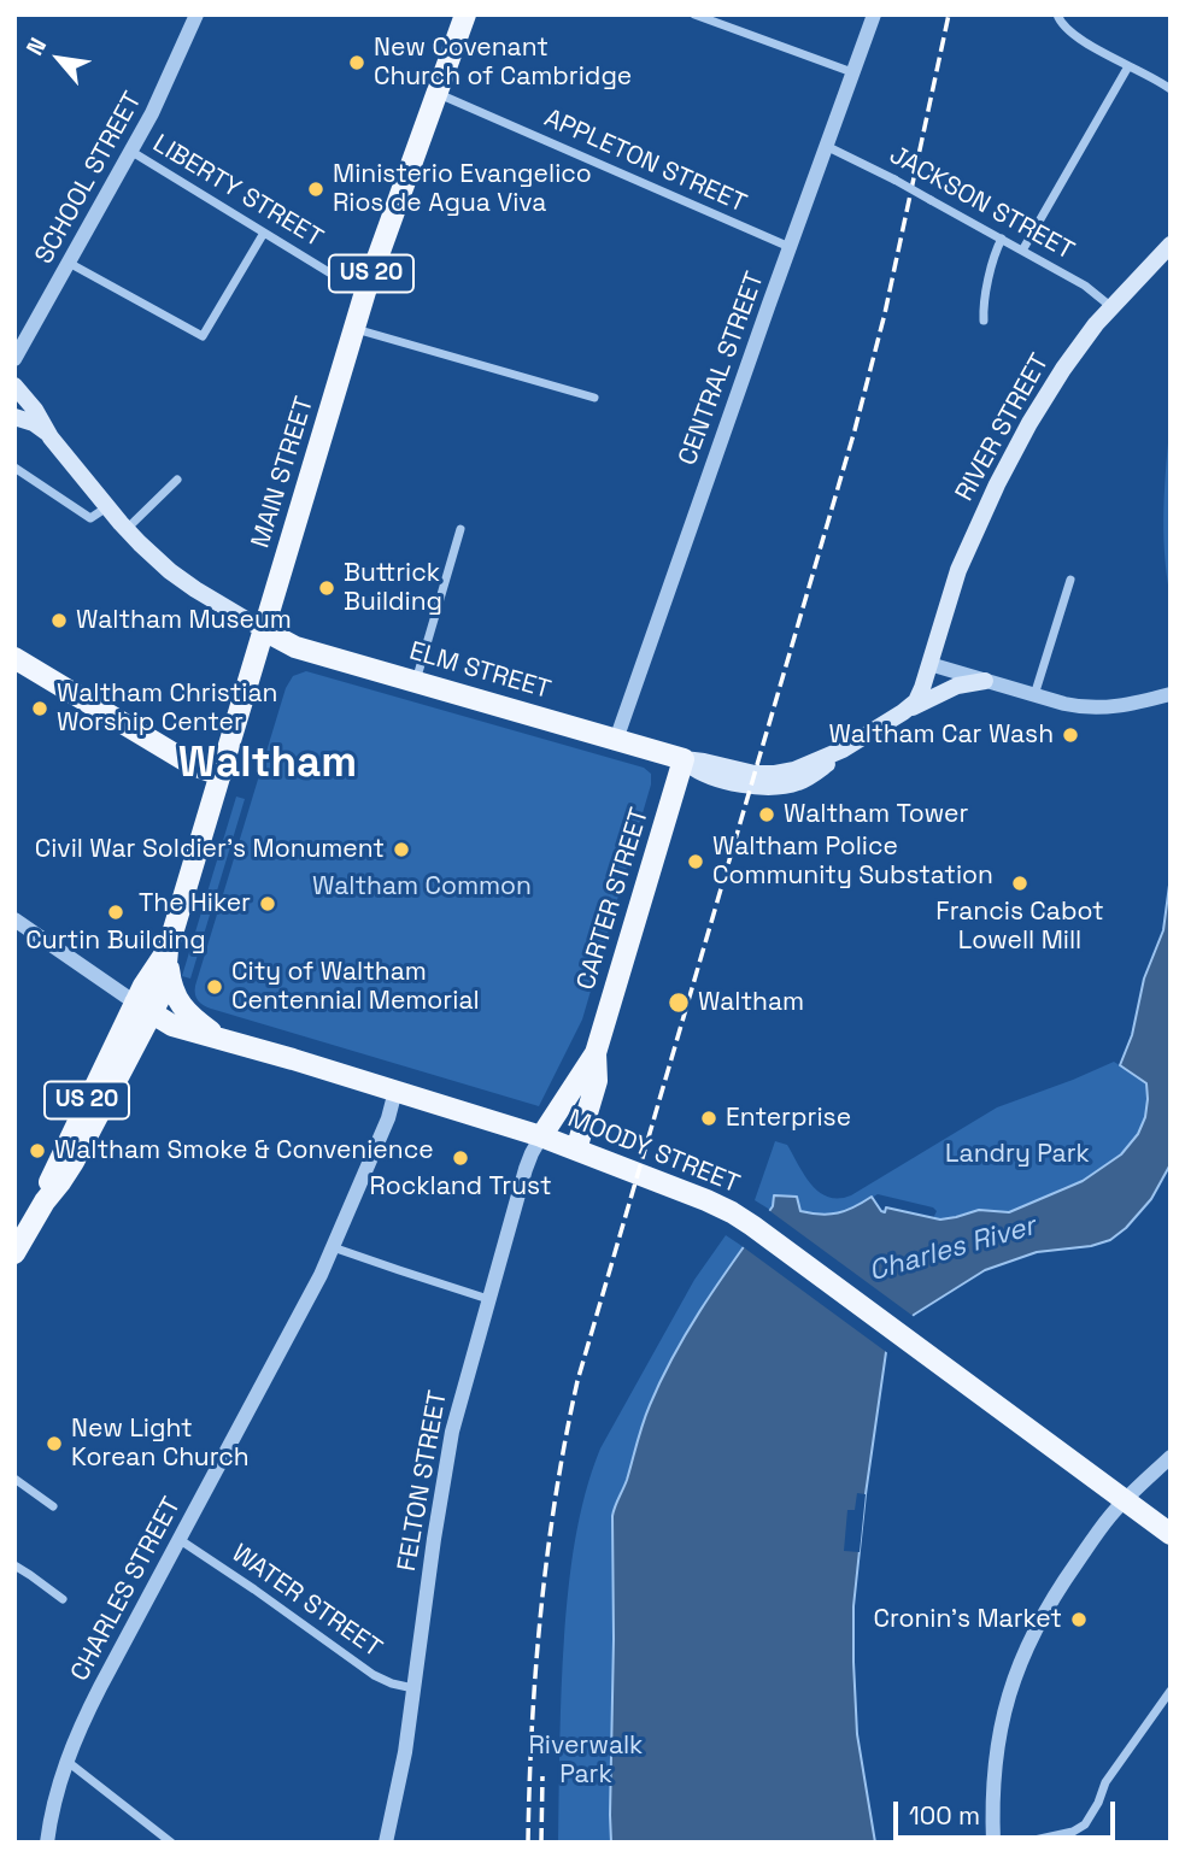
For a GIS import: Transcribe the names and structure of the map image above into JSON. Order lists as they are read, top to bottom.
{
  "streets": {
    "main road": [
      "US 20",
      "RIVER STREET",
      "MAIN STREET",
      "ELM STREET",
      "CARTER STREET",
      "MOODY STREET"
    ],
    "street": [
      "APPLETON STREET",
      "SCHOOL STREET",
      "LIBERTY STREET",
      "JACKSON STREET",
      "CENTRAL STREET",
      "FELTON STREET",
      "CHARLES STREET",
      "WATER STREET"
    ]
  },
  "crossings": [
    ["APPLETON STREET", "CENTRAL STREET"],
    ["APPLETON STREET", "MAIN STREET"],
    ["SCHOOL STREET", "LIBERTY STREET"],
    ["LIBERTY STREET", "MAIN STREET"],
    ["JACKSON STREET", "CENTRAL STREET"],
    ["JACKSON STREET", "RIVER STREET"],
    ["CENTRAL STREET", "ELM STREET"],
    ["RIVER STREET", "ELM STREET"],
    ["MAIN STREET", "ELM STREET"],
    ["MAIN STREET", "MOODY STREET"],
    ["ELM STREET", "CARTER STREET"],
    ["CARTER STREET", "MOODY STREET"],
    ["CARTER STREET", "FELTON STREET"],
    ["MOODY STREET", "FELTON STREET"],
    ["MOODY STREET", "CHARLES STREET"],
    ["FELTON STREET", "WATER STREET"],
    ["CHARLES STREET", "WATER STREET"]
  ],
  "districts": ["Waltham"],
  "water": ["Charles River"],
  "parks": ["Waltham Common", "Landry Park", "Riverwalk Park"],
  "places": [
    "New Covenant Church of Cambridge",
    "Ministerio Evangelico Rios de Agua Viva",
    "Buttrick Building",
    "Waltham Museum",
    "Waltham Christian Worship Center",
    "Waltham Car Wash",
    "Waltham Tower",
    "Civil War Soldier's Monument",
    "Waltham Police Community Substation",
    "Francis Cabot Lowell Mill",
    "The Hiker",
    "Curtin Building",
    "City of Waltham Centennial Memorial",
    "Waltham",
    "Enterprise",
    "Waltham Smoke & Convenience",
    "Rockland Trust",
    "New Light Korean Church",
    "Cronin's Market"
  ],
  "scale_bar": "100 m",
  "north": "top left"
}
